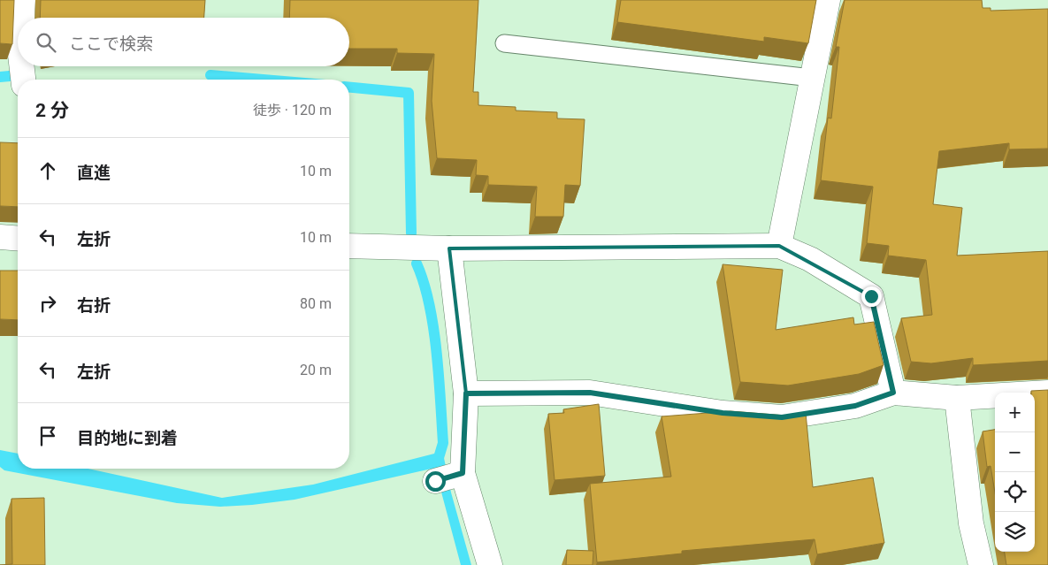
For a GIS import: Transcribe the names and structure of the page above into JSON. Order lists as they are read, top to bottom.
{
  "page": {
    "search": "ここで検索",
    "heading": ["2 分", "徒歩 · 120 m"],
    "list": [
      ["直進", "10 m"],
      ["左折", "10 m"],
      ["右折", "80 m"],
      ["左折", "20 m"],
      "目的地に到着"
    ],
    "map_buttons": ["+", "−"]
  }
}
